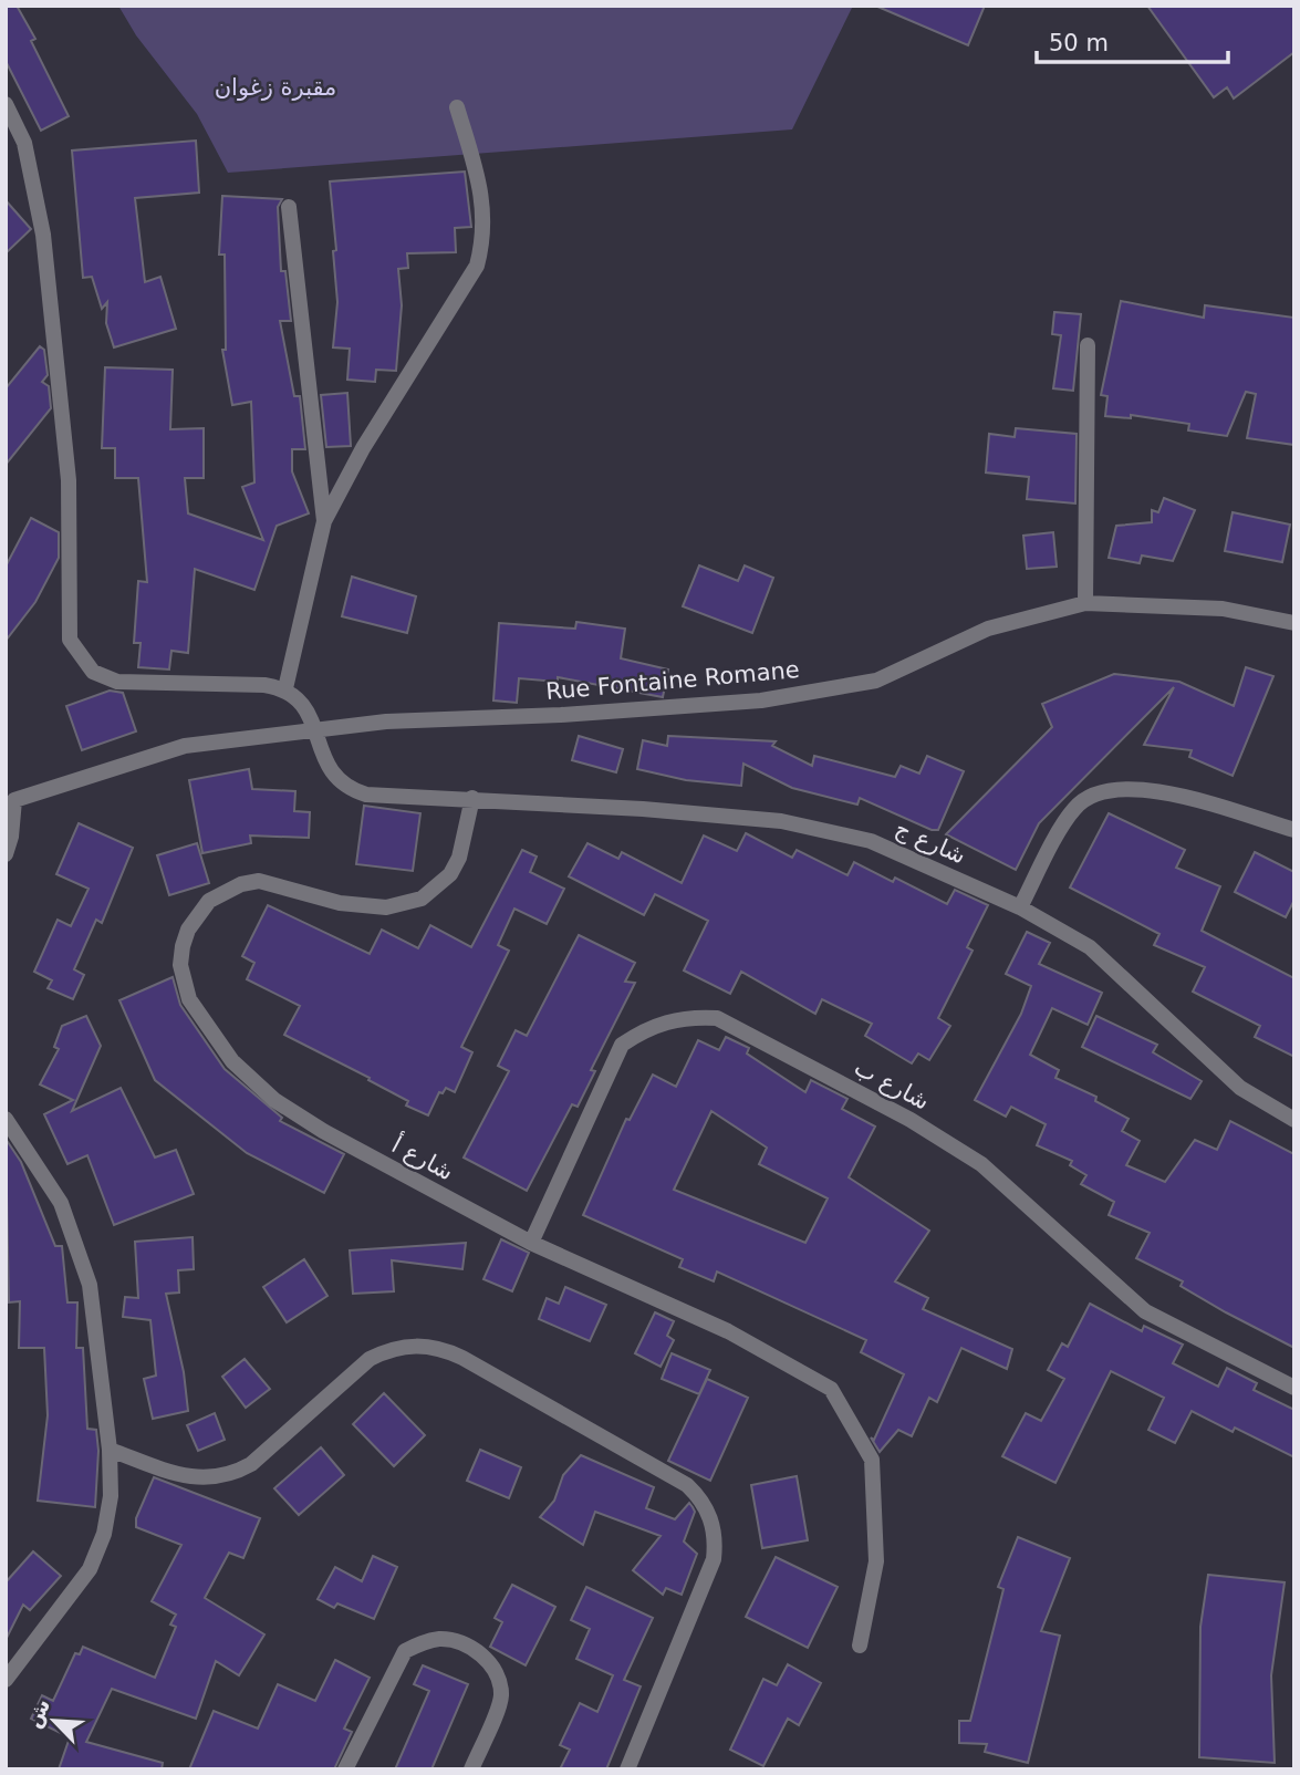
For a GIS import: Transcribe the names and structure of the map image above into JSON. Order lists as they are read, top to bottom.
{
  "streets": {
    "street": [
      "Rue Fontaine Romane",
      "شارع ج",
      "شارع ب",
      "شارع أ"
    ]
  },
  "crossings": [
    ["Rue Fontaine Romane", "شارع ج"],
    ["شارع ج", "شارع أ"],
    ["شارع ب", "شارع أ"]
  ],
  "parks": ["مقبرة زغوان"],
  "scale_bar": "50 m",
  "north": "top left"
}
